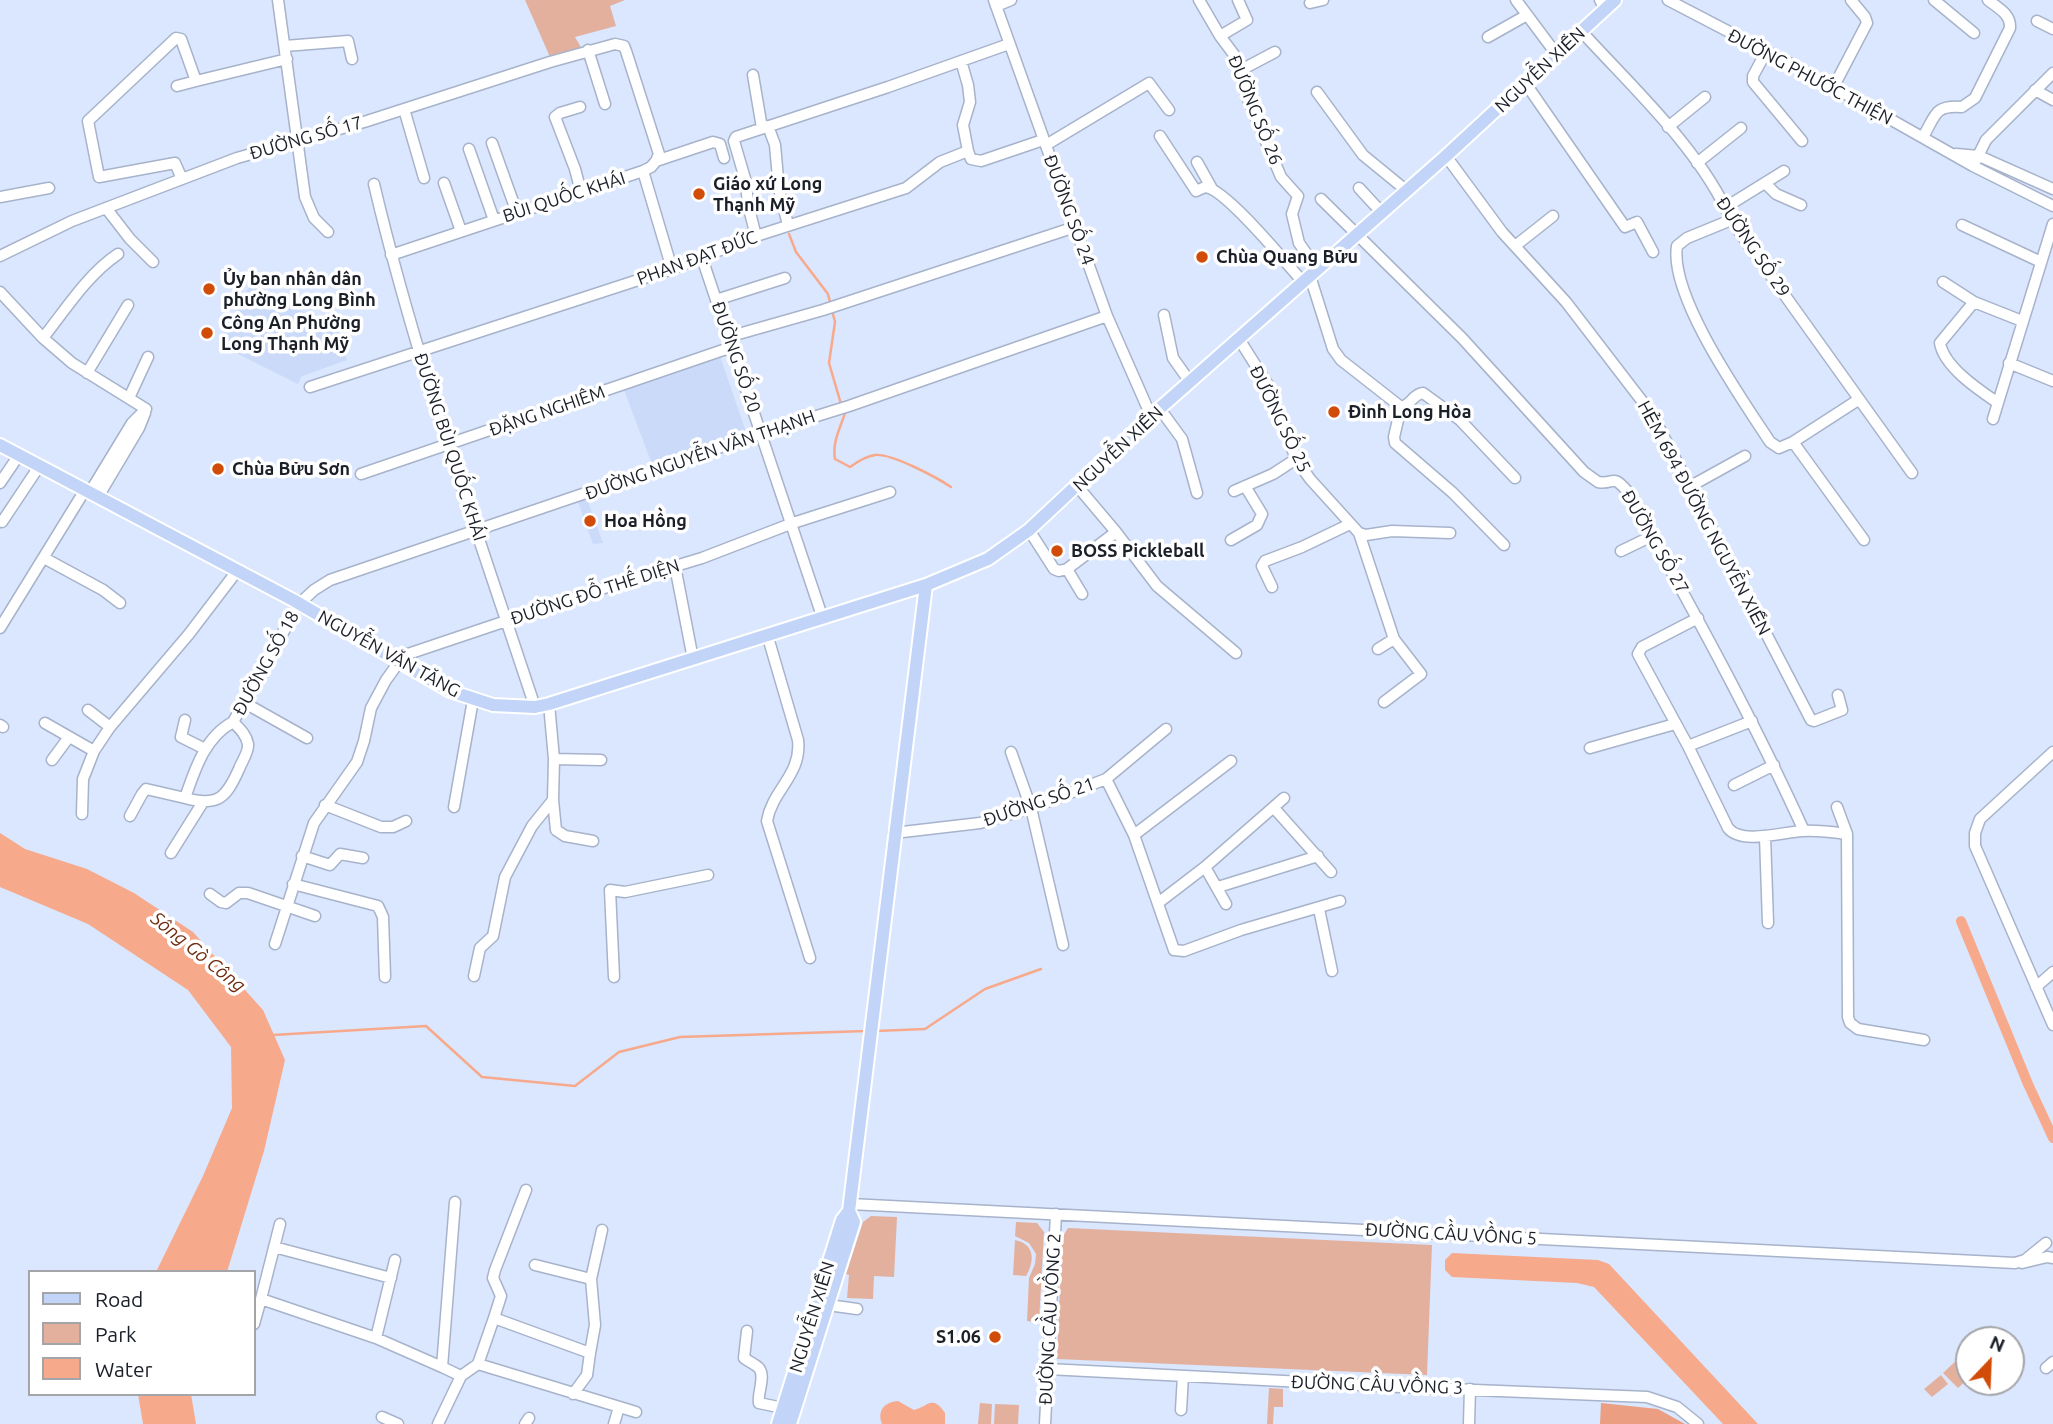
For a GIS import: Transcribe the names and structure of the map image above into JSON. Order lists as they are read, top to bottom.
{
  "streets": {
    "main road": ["NGUYỄN XIỂN", "NGUYỄN VĂN TĂNG"],
    "street": [
      "ĐƯỜNG PHƯỚC THIỆN",
      "ĐƯỜNG SỐ 26",
      "ĐƯỜNG SỐ 17",
      "BÙI QUỐC KHÁI",
      "ĐƯỜNG SỐ 24",
      "ĐƯỜNG SỐ 29",
      "PHAN ĐẠT ĐỨC",
      "ĐƯỜNG SỐ 20",
      "ĐẶNG NGHIÊM",
      "ĐƯỜNG SỐ 25",
      "ĐƯỜNG BÙI QUỐC KHÁI",
      "ĐƯỜNG NGUYỄN VĂN THẠNH",
      "HẺM 694 ĐƯỜNG NGUYỄN XIỂN",
      "ĐƯỜNG SỐ 27",
      "ĐƯỜNG ĐỖ THẾ DIỆN",
      "ĐƯỜNG SỐ 18",
      "ĐƯỜNG SỐ 21",
      "ĐƯỜNG CẦU VỒNG 5",
      "ĐƯỜNG CẦU VỒNG 2",
      "ĐƯỜNG CẦU VỒNG 3"
    ]
  },
  "crossings": [
    ["NGUYỄN XIỂN", "ĐƯỜNG SỐ 26"],
    ["NGUYỄN XIỂN", "ĐƯỜNG SỐ 24"],
    ["NGUYỄN XIỂN", "ĐƯỜNG SỐ 29"],
    ["NGUYỄN XIỂN", "ĐƯỜNG SỐ 25"],
    ["NGUYỄN XIỂN", "HẺM 694 ĐƯỜNG NGUYỄN XIỂN"],
    ["NGUYỄN XIỂN", "ĐƯỜNG SỐ 27"],
    ["NGUYỄN XIỂN", "NGUYỄN VĂN TĂNG"],
    ["NGUYỄN XIỂN", "ĐƯỜNG SỐ 21"],
    ["NGUYỄN XIỂN", "ĐƯỜNG CẦU VỒNG 5"],
    ["ĐƯỜNG SỐ 17", "BÙI QUỐC KHÁI"],
    ["BÙI QUỐC KHÁI", "ĐƯỜNG BÙI QUỐC KHÁI"],
    ["ĐƯỜNG SỐ 24", "ĐẶNG NGHIÊM"],
    ["ĐƯỜNG SỐ 24", "ĐƯỜNG NGUYỄN VĂN THẠNH"],
    ["PHAN ĐẠT ĐỨC", "ĐƯỜNG SỐ 20"],
    ["PHAN ĐẠT ĐỨC", "ĐƯỜNG BÙI QUỐC KHÁI"],
    ["ĐƯỜNG SỐ 20", "ĐẶNG NGHIÊM"],
    ["ĐƯỜNG SỐ 20", "ĐƯỜNG NGUYỄN VĂN THẠNH"],
    ["ĐƯỜNG SỐ 20", "ĐƯỜNG ĐỖ THẾ DIỆN"],
    ["ĐƯỜNG SỐ 20", "NGUYỄN VĂN TĂNG"],
    ["ĐẶNG NGHIÊM", "ĐƯỜNG BÙI QUỐC KHÁI"],
    ["ĐƯỜNG BÙI QUỐC KHÁI", "ĐƯỜNG NGUYỄN VĂN THẠNH"],
    ["ĐƯỜNG BÙI QUỐC KHÁI", "ĐƯỜNG ĐỖ THẾ DIỆN"],
    ["ĐƯỜNG BÙI QUỐC KHÁI", "NGUYỄN VĂN TĂNG"],
    ["ĐƯỜNG NGUYỄN VĂN THẠNH", "NGUYỄN VĂN TĂNG"],
    ["ĐƯỜNG NGUYỄN VĂN THẠNH", "ĐƯỜNG SỐ 18"],
    ["ĐƯỜNG ĐỖ THẾ DIỆN", "NGUYỄN VĂN TĂNG"],
    ["NGUYỄN VĂN TĂNG", "ĐƯỜNG SỐ 18"],
    ["ĐƯỜNG CẦU VỒNG 5", "ĐƯỜNG CẦU VỒNG 2"],
    ["ĐƯỜNG CẦU VỒNG 2", "ĐƯỜNG CẦU VỒNG 3"]
  ],
  "water": ["Sông Gò Công"],
  "places": [
    "Giáo xứ Long Thạnh Mỹ",
    "Chùa Quang Bửu",
    "Ủy ban nhân dân phường Long Bình",
    "Công An Phường Long Thạnh Mỹ",
    "Đình Long Hòa",
    "Chùa Bửu Sơn",
    "Hoa Hồng",
    "BOSS Pickleball",
    "S1.06"
  ],
  "legend": ["Road", "Park", "Water"],
  "north": "top right"
}
